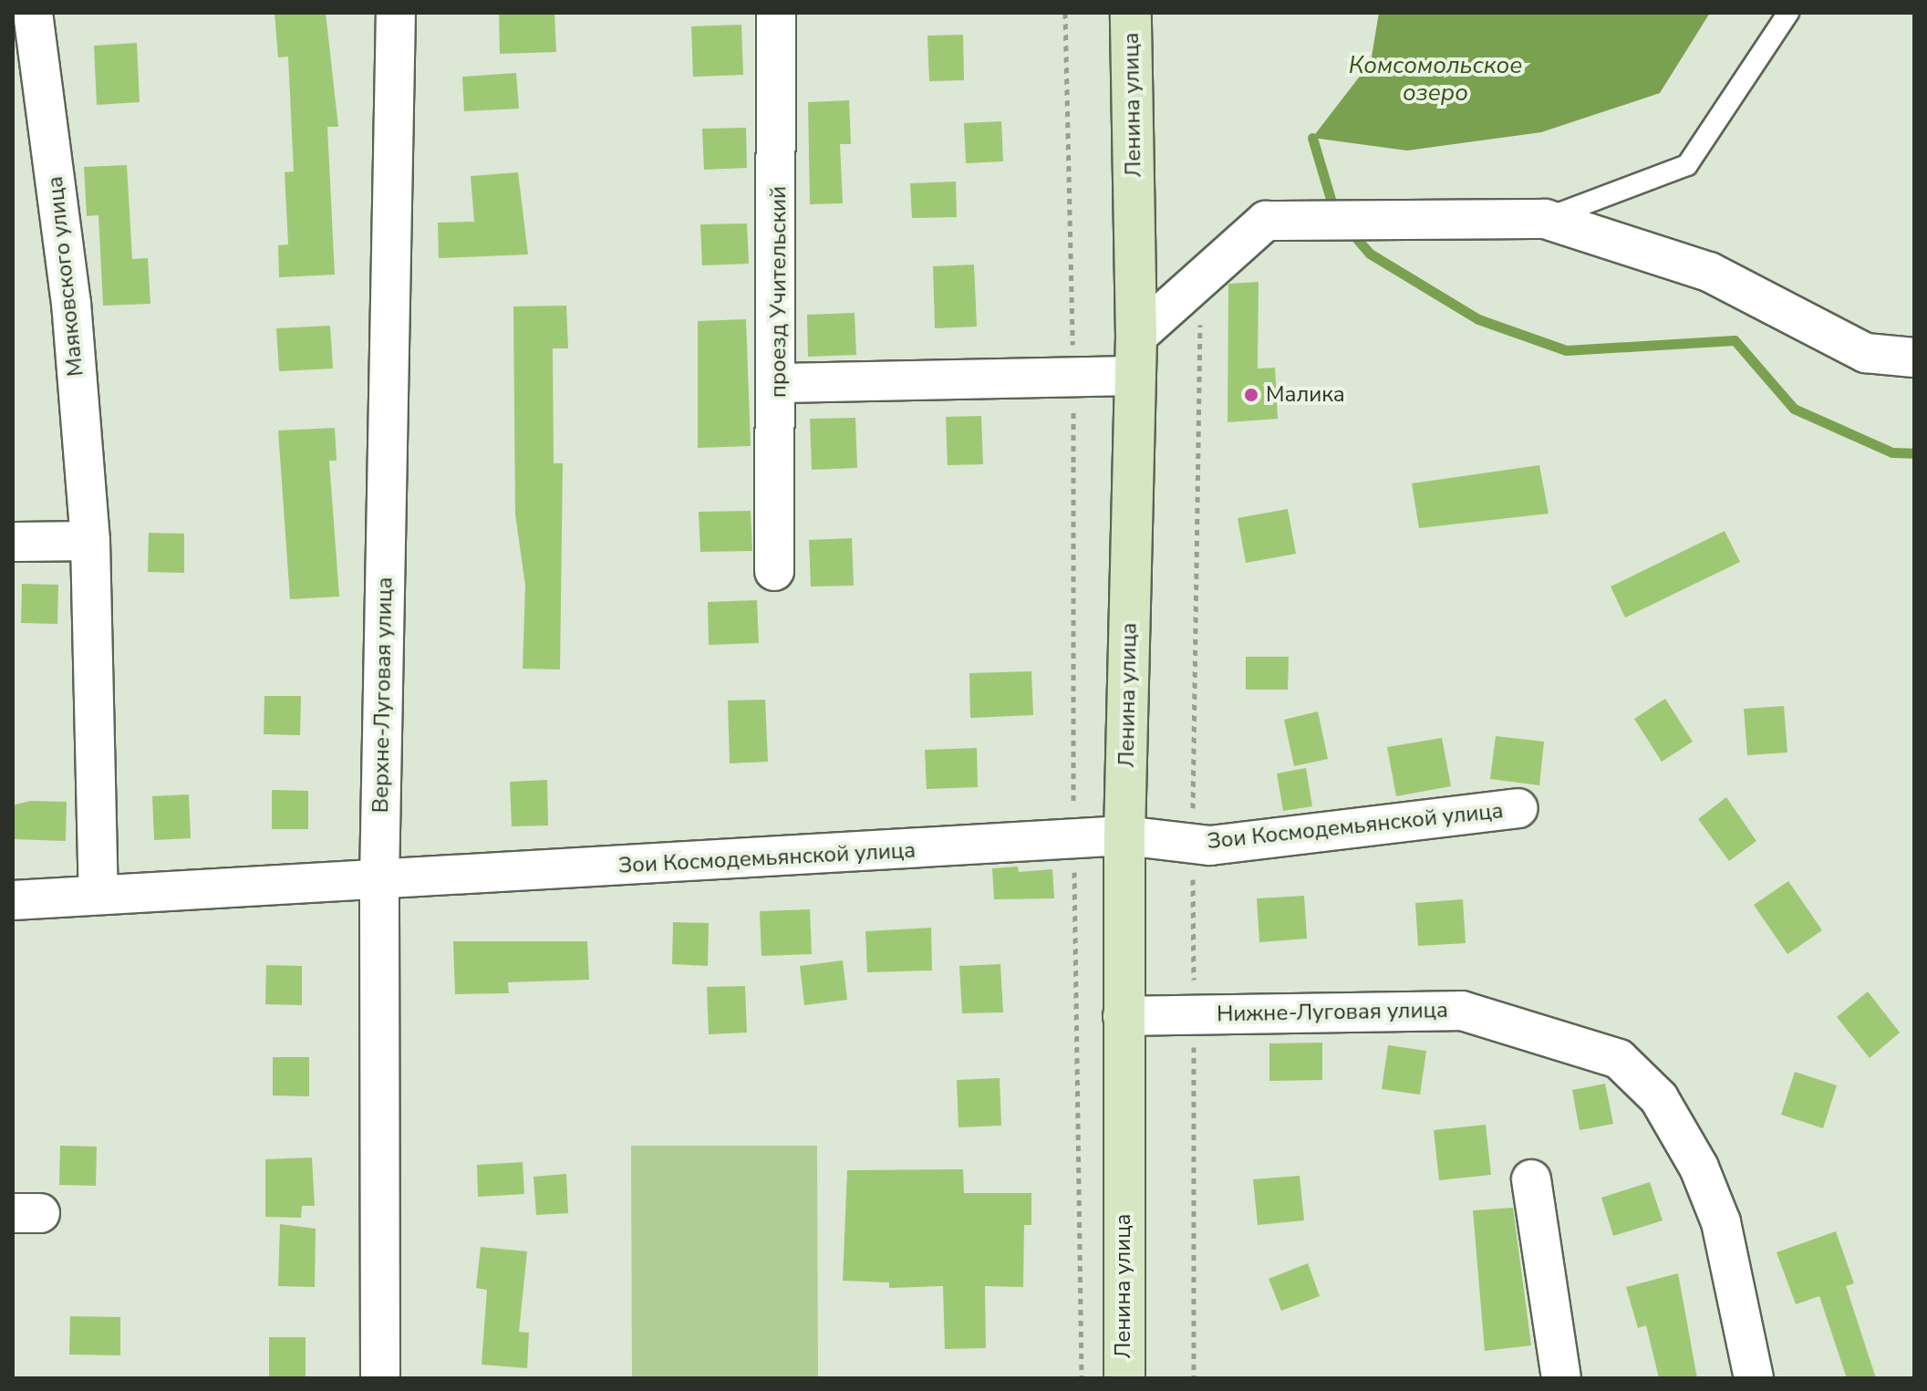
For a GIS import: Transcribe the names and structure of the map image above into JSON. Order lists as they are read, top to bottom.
{
  "streets": {
    "main road": ["Ленина улица"],
    "street": [
      "Маяковского улица",
      "проезд Учительский",
      "Верхне-Луговая улица",
      "Зои Космодемьянской улица",
      "Нижне-Луговая улица"
    ]
  },
  "crossings": [
    ["Ленина улица", "Зои Космодемьянской улица"],
    ["Ленина улица", "Нижне-Луговая улица"],
    ["Маяковского улица", "Зои Космодемьянской улица"],
    ["Верхне-Луговая улица", "Зои Космодемьянской улица"]
  ],
  "water": ["Комсомольское озеро"],
  "places": ["Малика"]
}
